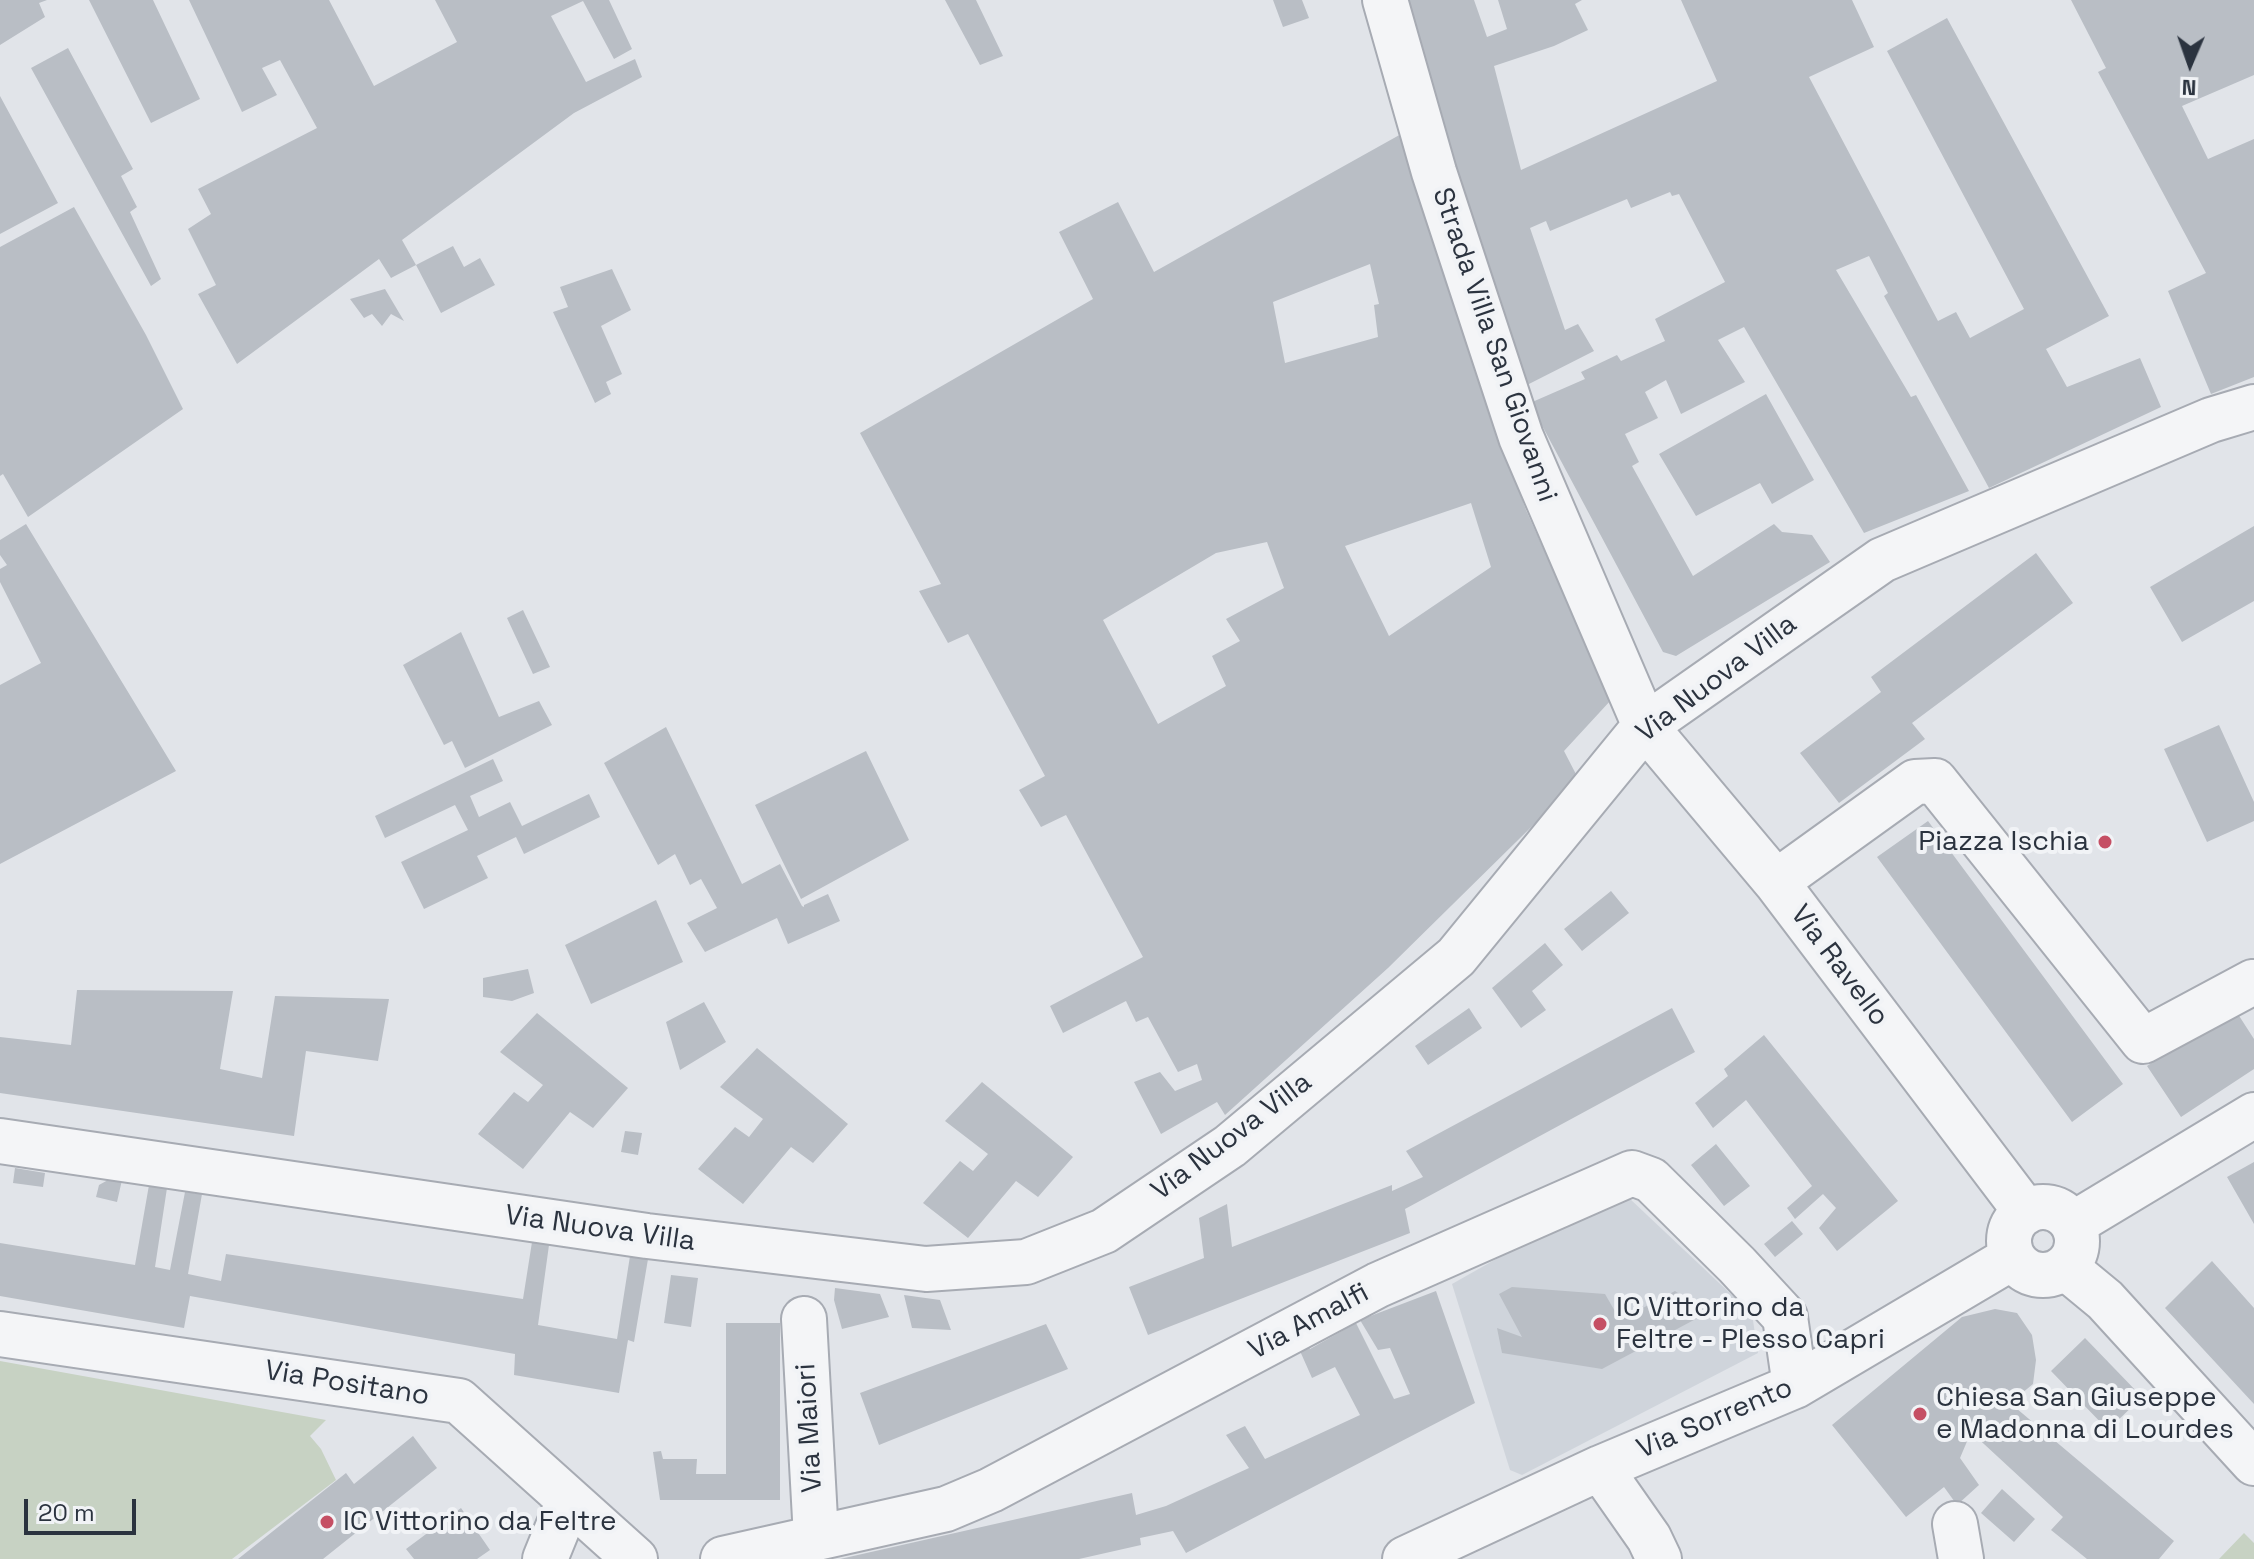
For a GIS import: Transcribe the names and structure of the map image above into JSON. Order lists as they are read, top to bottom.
{
  "streets": {
    "street": [
      "Strada Villa San Giovanni",
      "Via Nuova Villa",
      "Via Ravello",
      "Via Amalfi",
      "Via Positano",
      "Via Sorrento",
      "Via Maiori"
    ]
  },
  "crossings": [
    ["Strada Villa San Giovanni", "Via Nuova Villa"],
    ["Strada Villa San Giovanni", "Via Ravello"],
    ["Via Nuova Villa", "Via Ravello"],
    ["Via Ravello", "Via Sorrento"],
    ["Via Amalfi", "Via Sorrento"],
    ["Via Amalfi", "Via Maiori"]
  ],
  "places": [
    "Piazza Ischia",
    "IC Vittorino da Feltre - Plesso Capri",
    "Chiesa San Giuseppe e Madonna di Lourdes",
    "IC Vittorino da Feltre"
  ],
  "scale_bar": "20 m",
  "north": "bottom"
}
